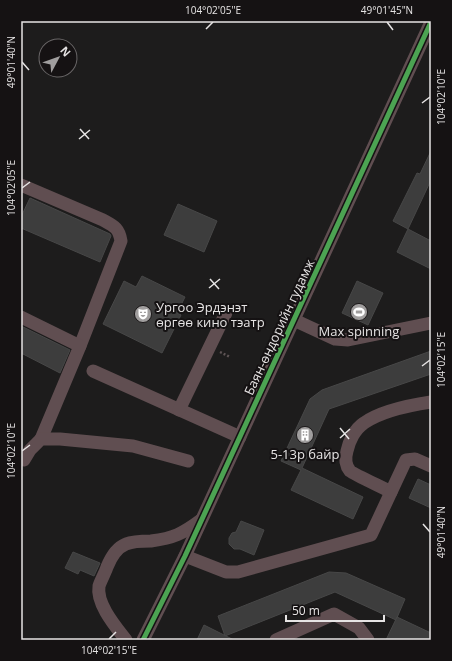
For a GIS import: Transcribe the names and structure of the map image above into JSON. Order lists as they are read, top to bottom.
{
  "streets": {
    "street": ["Баян-өндорийн гудамж"]
  },
  "places": {
    "sports": ["Max spinning"],
    "theatre": ["Ургоо Эрдэнэт өргөө кино тэатр"],
    "building": ["5-13р байр"]
  },
  "scale_bar": "50 m",
  "north": "top right",
  "coordinates": [
    "104°02'05\"E",
    "49°01'45\"N",
    "49°01'40\"N",
    "104°02'10\"E",
    "104°02'15\"E"
  ]
}
